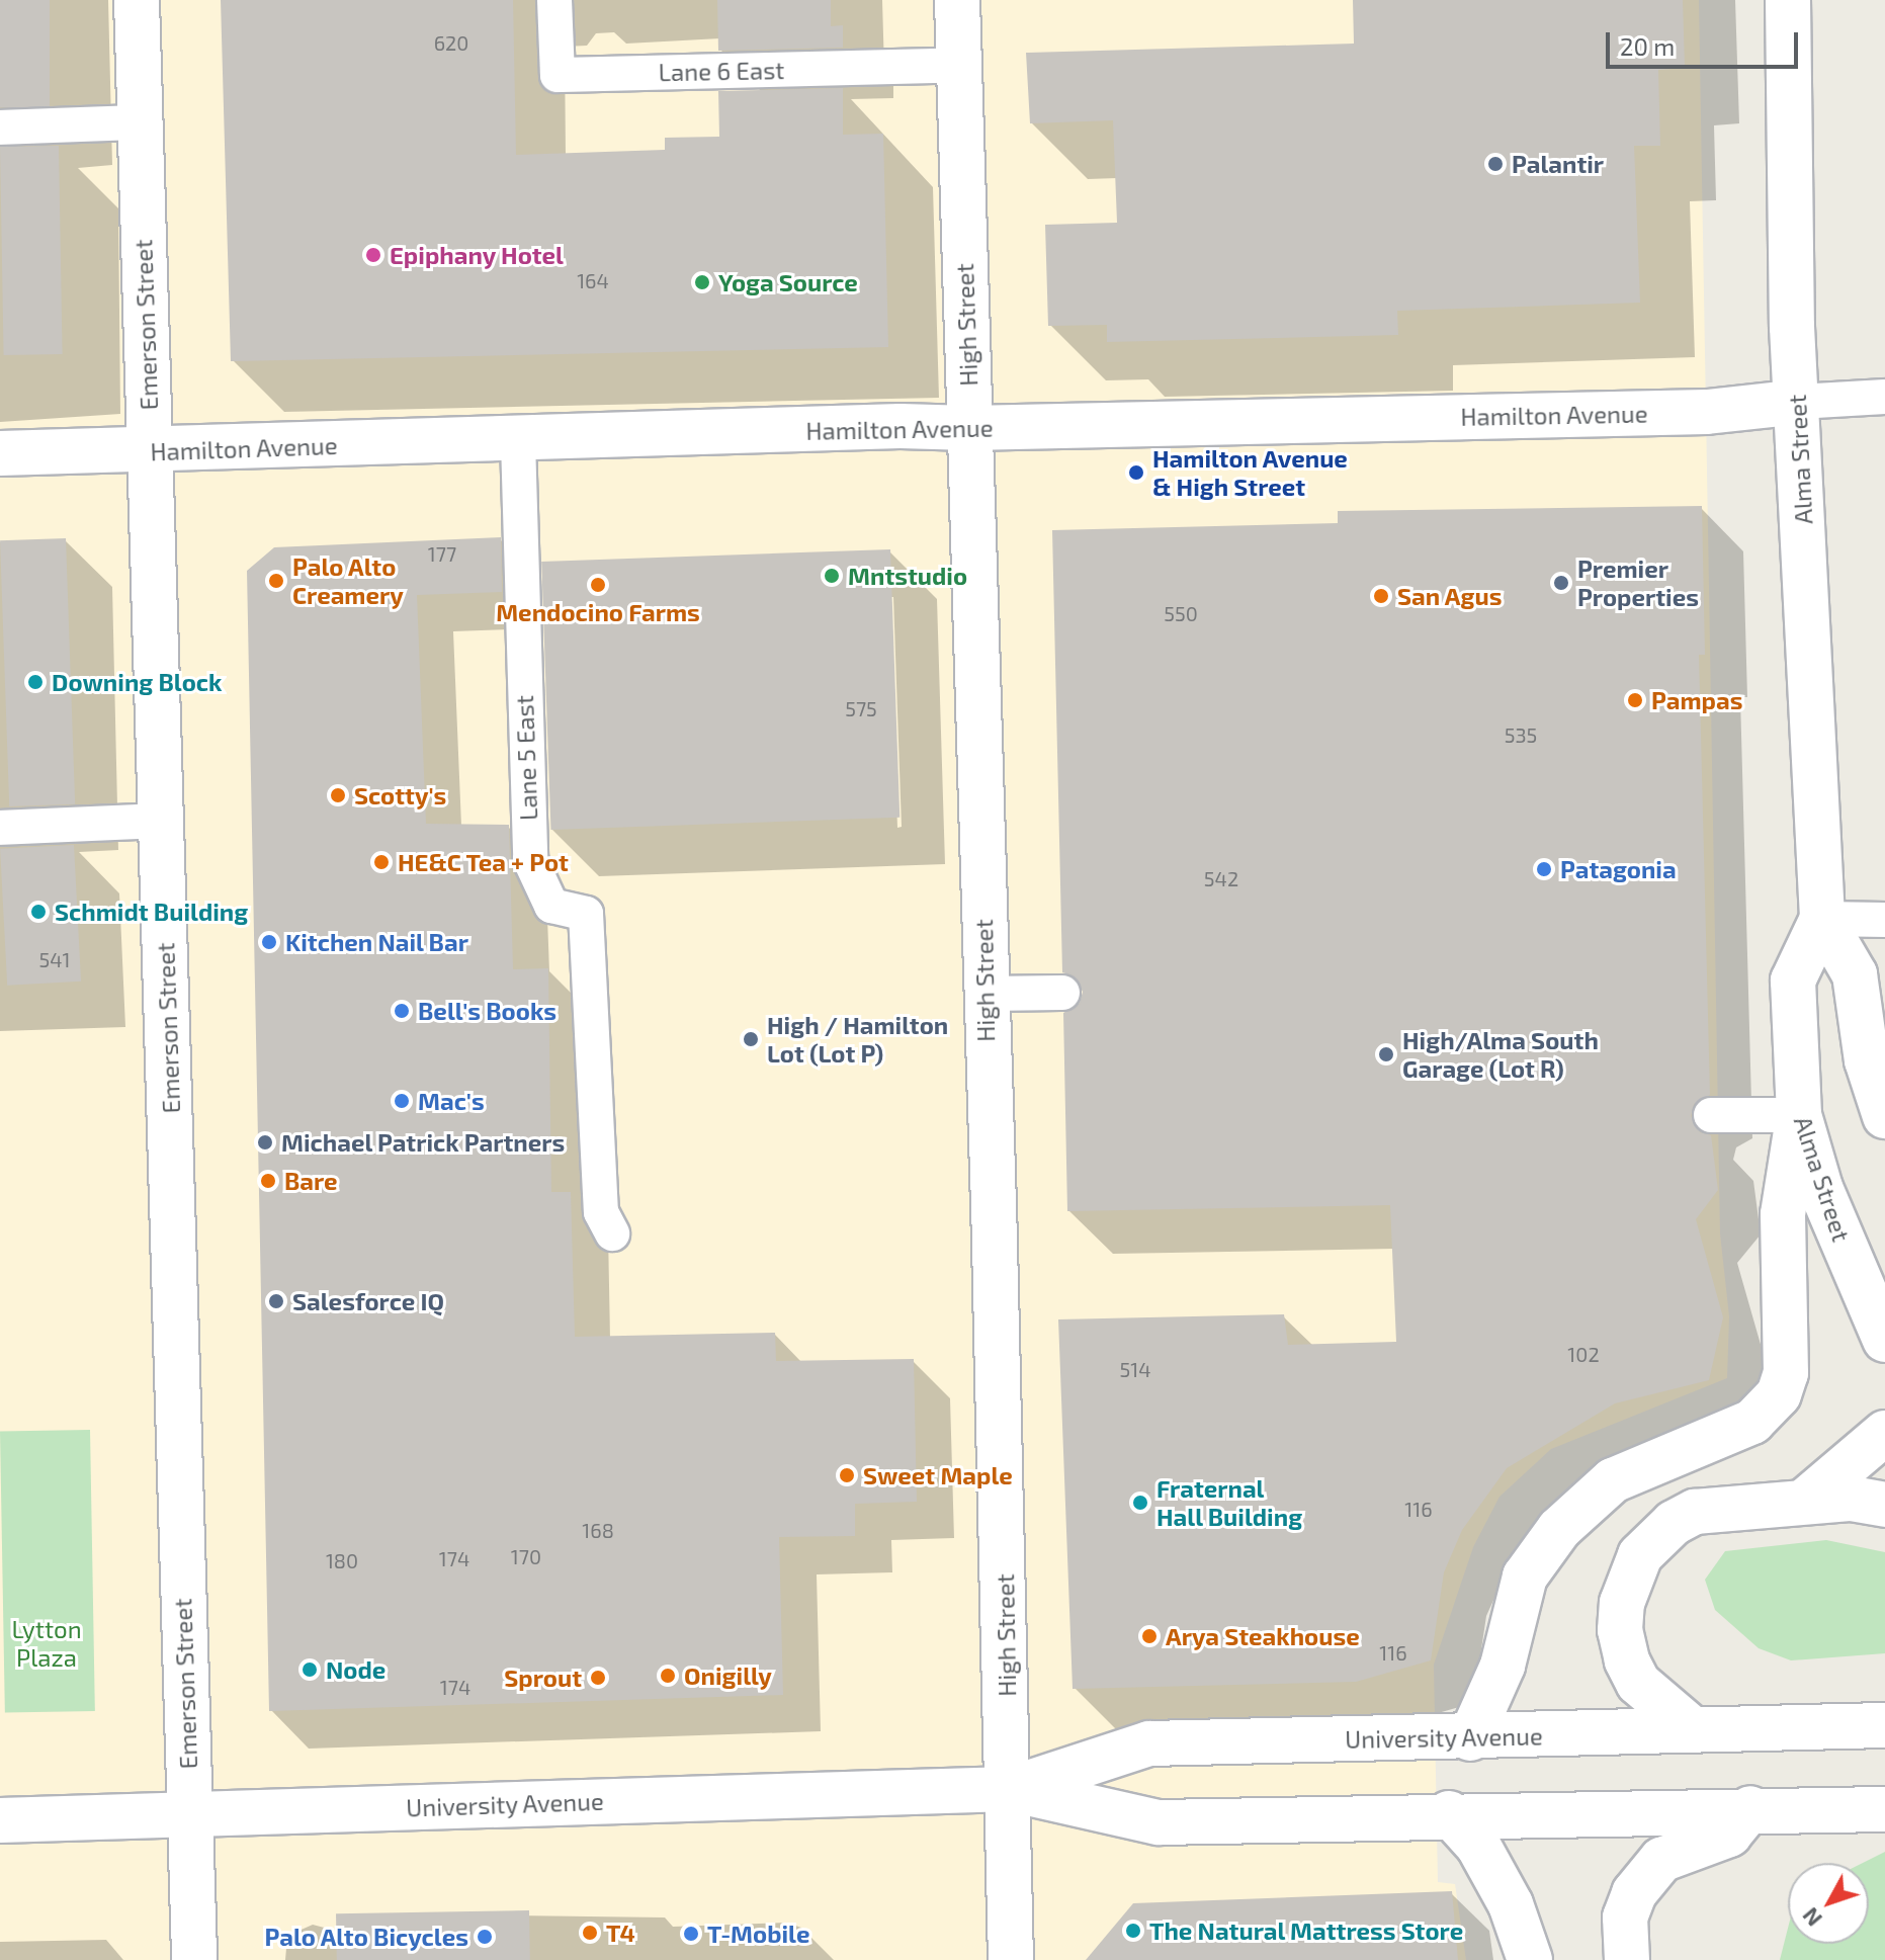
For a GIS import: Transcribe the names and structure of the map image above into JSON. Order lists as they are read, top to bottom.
{
  "streets": {
    "street": [
      "Emerson Street",
      "High Street",
      "Hamilton Avenue",
      "Alma Street",
      "University Avenue"
    ],
    "lane": ["Lane 6 East", "Lane 5 East"]
  },
  "crossings": [
    ["Lane 6 East", "High Street"],
    ["Emerson Street", "Hamilton Avenue"],
    ["Emerson Street", "University Avenue"],
    ["High Street", "Hamilton Avenue"],
    ["High Street", "University Avenue"],
    ["Hamilton Avenue", "Alma Street"],
    ["Hamilton Avenue", "Lane 5 East"]
  ],
  "parks": ["Lytton Plaza"],
  "places": [
    "Palantir",
    "Epiphany Hotel",
    "Yoga Source",
    "Hamilton Avenue & High Street",
    "Mntstudio",
    "Palo Alto Creamery",
    "Premier Properties",
    "Mendocino Farms",
    "San Agus",
    "Downing Block",
    "Pampas",
    "Scotty's",
    "HE&C Tea + Pot",
    "Patagonia",
    "Schmidt Building",
    "Kitchen Nail Bar",
    "Bell's Books",
    "High / Hamilton Lot (Lot P)",
    "High/Alma South Garage (Lot R)",
    "Mac's",
    "Michael Patrick Partners",
    "Bare",
    "Salesforce IQ",
    "Sweet Maple",
    "Fraternal Hall Building",
    "Arya Steakhouse",
    "Node",
    "Onigilly",
    "Sprout",
    "The Natural Mattress Store",
    "T4",
    "T-Mobile",
    "Palo Alto Bicycles"
  ],
  "house_numbers": [
    "620",
    "164",
    "177",
    "550",
    "575",
    "535",
    "542",
    "541",
    "102",
    "514",
    "116",
    "168",
    "170",
    "174",
    "180",
    "116",
    "174"
  ],
  "scale_bar": "20 m",
  "north": "bottom left"
}
